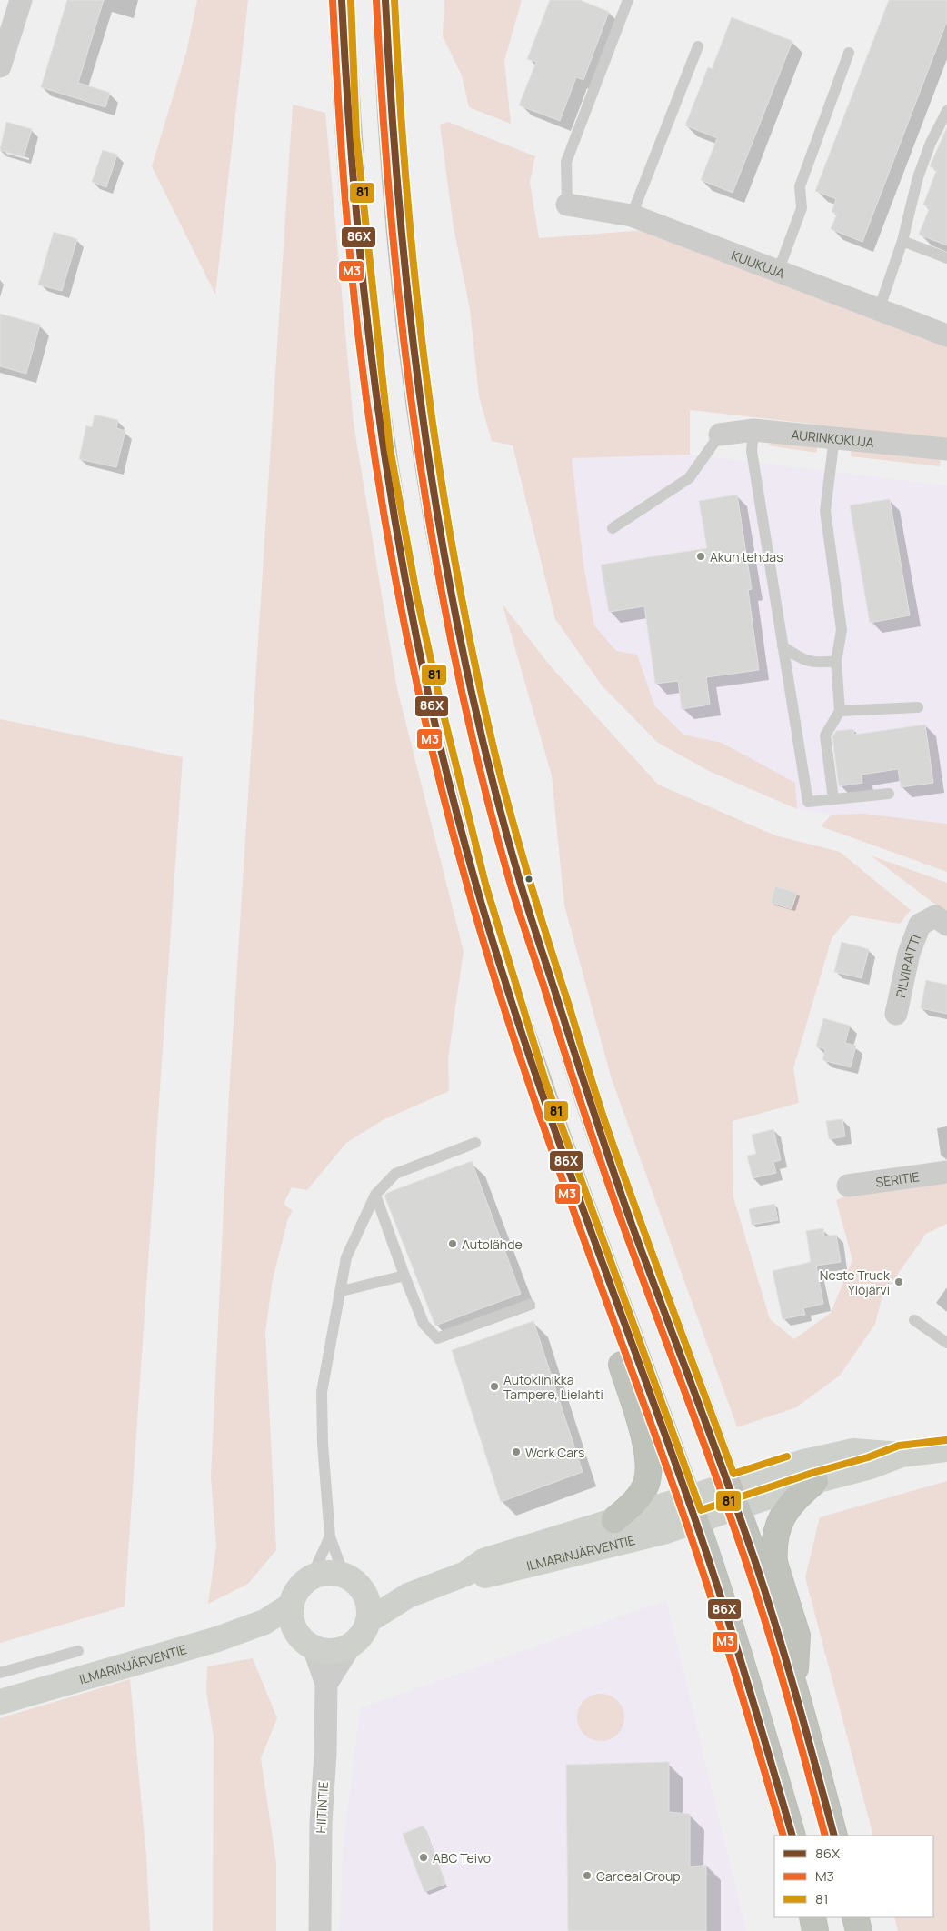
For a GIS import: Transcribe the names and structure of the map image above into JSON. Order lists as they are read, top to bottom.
{
  "streets": {
    "main road": ["ILMARINJÄRVENTIE"],
    "street": [
      "KUUKUJA",
      "AURINKOKUJA",
      "PILVIRAITTI",
      "SERITIE",
      "HIITINTIE"
    ]
  },
  "crossings": [
    ["ILMARINJÄRVENTIE", "HIITINTIE"]
  ],
  "places": [
    "Akun tehdas",
    "Autolähde",
    "Neste Truck Ylöjärvi",
    "Autoklinikka Tampere, Lielahti",
    "Work Cars",
    "ABC Teivo",
    "Cardeal Group"
  ],
  "lines": ["transit line 86X", "transit line M3", "transit line 81"],
  "legend": ["86X", "M3", "81"]
}
